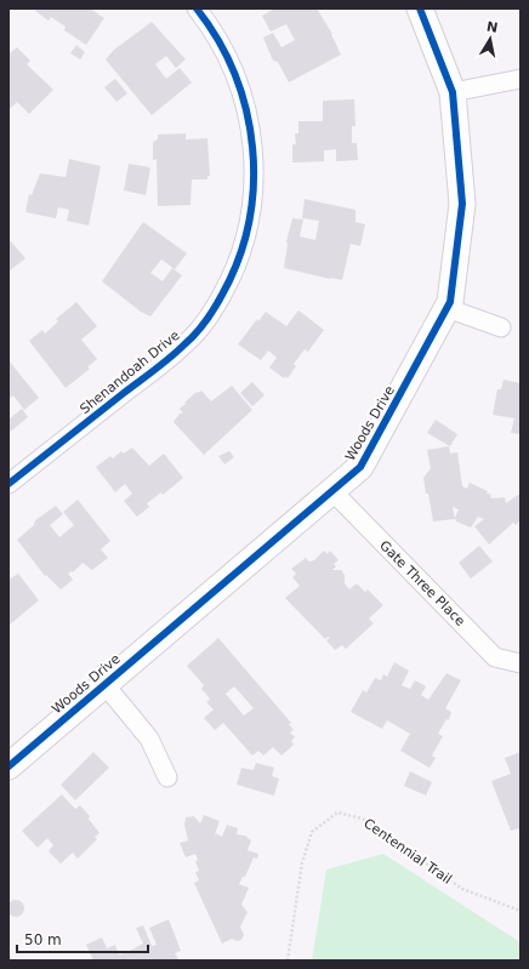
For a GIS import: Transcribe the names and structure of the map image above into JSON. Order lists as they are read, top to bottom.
{
  "streets": {
    "street": ["Shenandoah Drive", "Woods Drive", "Gate Three Place"],
    "path": ["Centennial Trail"]
  },
  "crossings": [
    ["Woods Drive", "Gate Three Place"]
  ],
  "scale_bar": "50 m",
  "north": "top"
}
